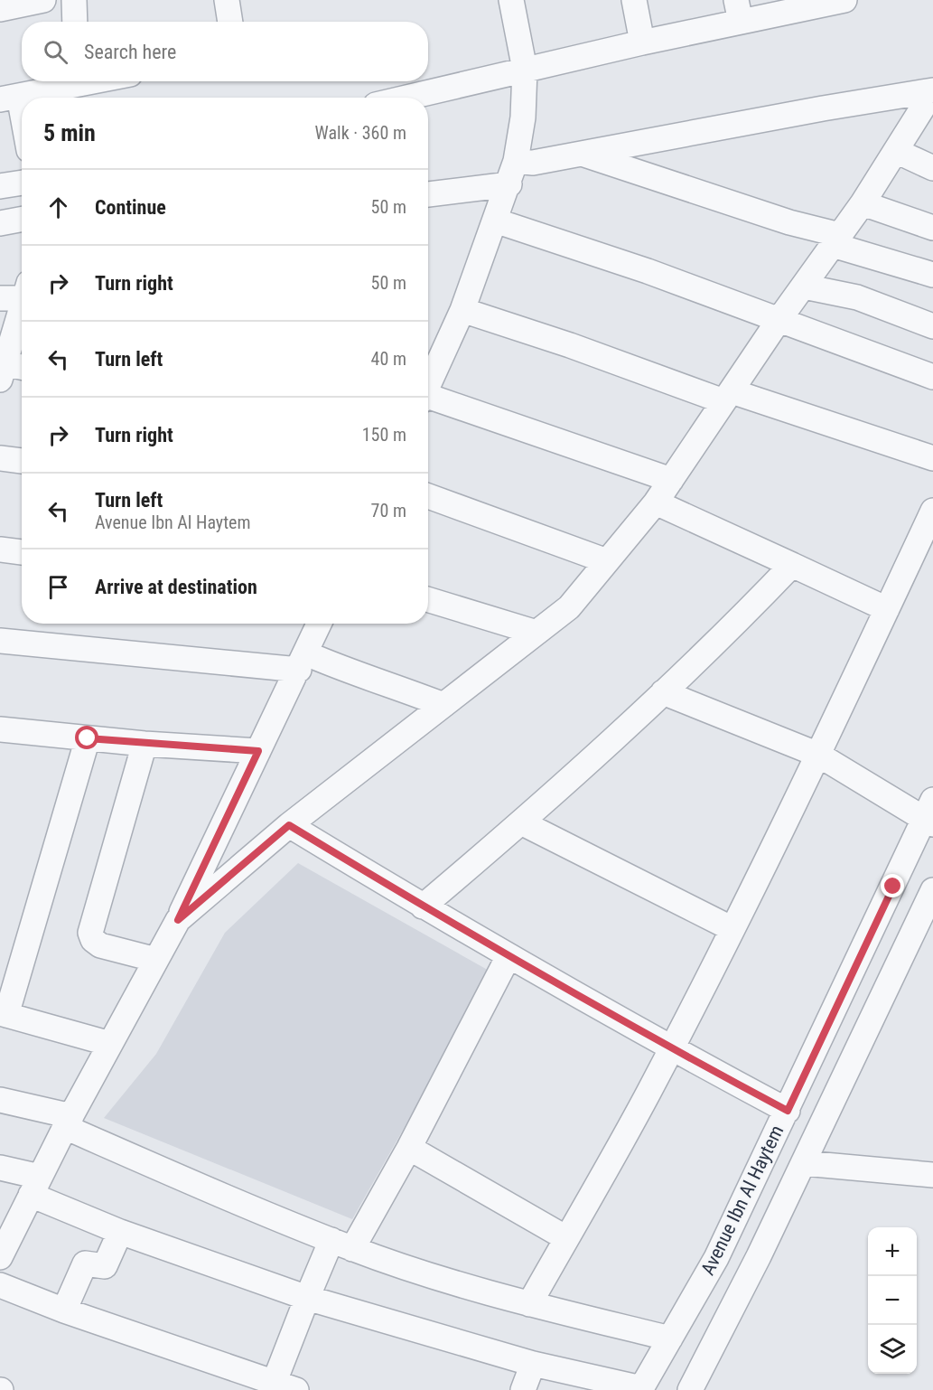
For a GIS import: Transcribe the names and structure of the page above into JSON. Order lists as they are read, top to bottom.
{
  "streets": {
    "street": ["Avenue Ibn Al Haytem"]
  },
  "page": {
    "search": "Search here",
    "heading": ["5 min", "Walk · 360 m"],
    "list": [
      ["Continue", "50 m"],
      ["Turn right", "50 m"],
      ["Turn left", "40 m"],
      ["Turn right", "150 m"],
      ["Turn left", "Avenue Ibn Al Haytem", "70 m"],
      "Arrive at destination"
    ],
    "map_buttons": ["+", "−"]
  }
}
